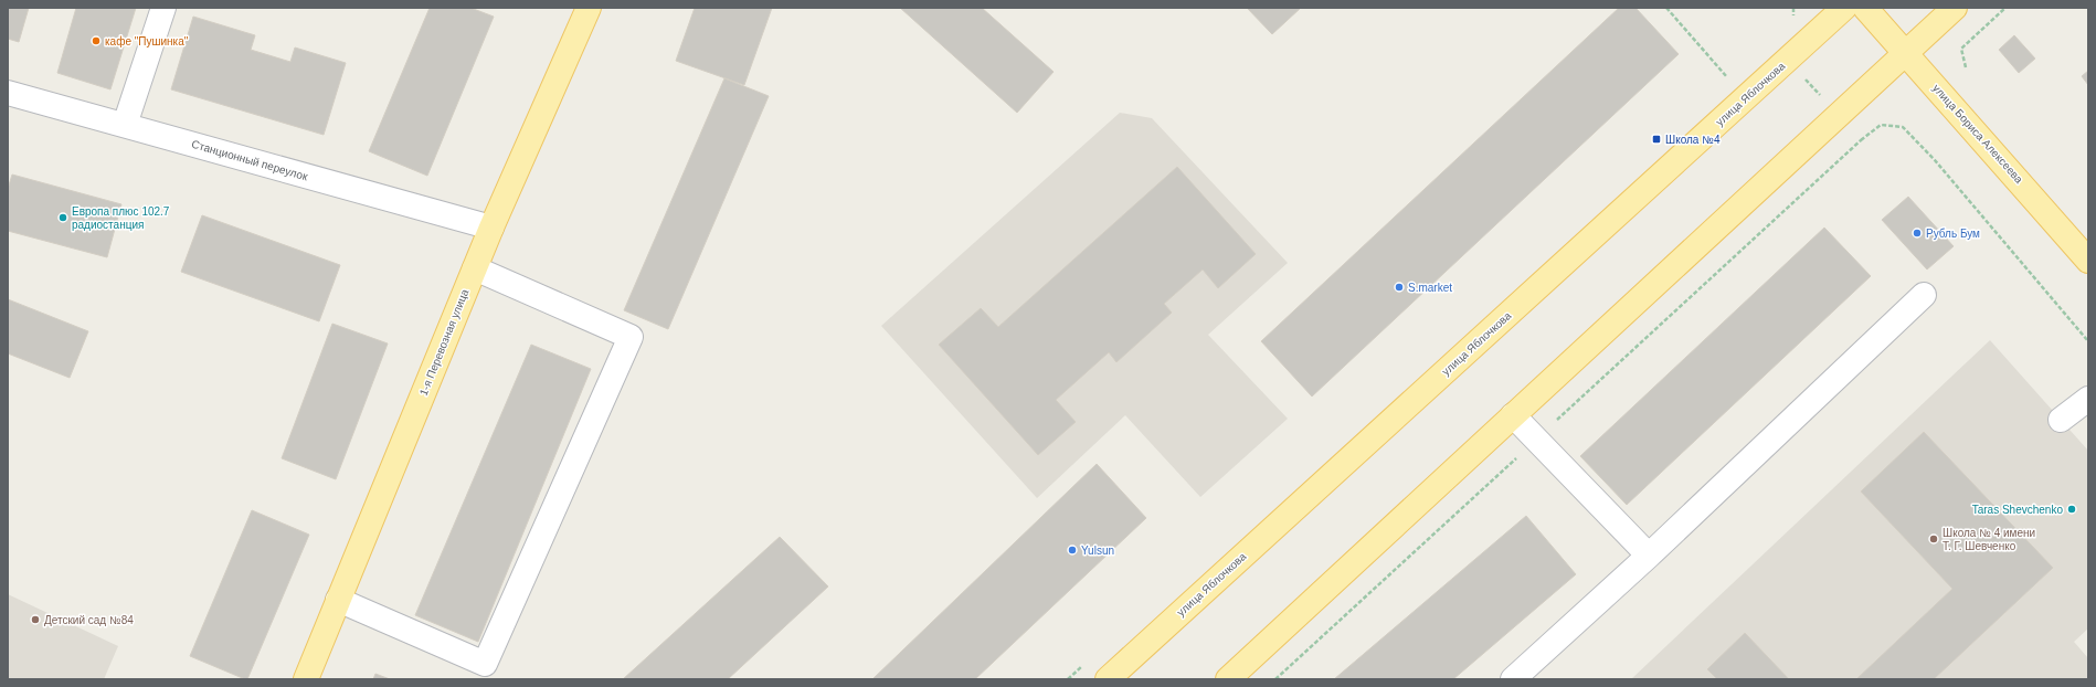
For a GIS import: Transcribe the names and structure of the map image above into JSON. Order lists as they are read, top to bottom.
{
  "streets": {
    "main road": ["улица Яблочкова", "улица Бориса Алексеева", "1-я Перевозная улица"],
    "street": ["Станционный переулок"]
  },
  "crossings": [
    ["Станционный переулок", "1-я Перевозная улица"]
  ],
  "places": {
    "other": [
      "кафе \"Пушинка\"",
      "Европа плюс 102.7 радиостанция",
      "Рубль Бум",
      "S.market",
      "Taras Shevchenko",
      "Школа № 4 имени Т. Г. Шевченко",
      "Yulsun",
      "Детский сад №84"
    ],
    "transit": ["Школа №4"]
  }
}
